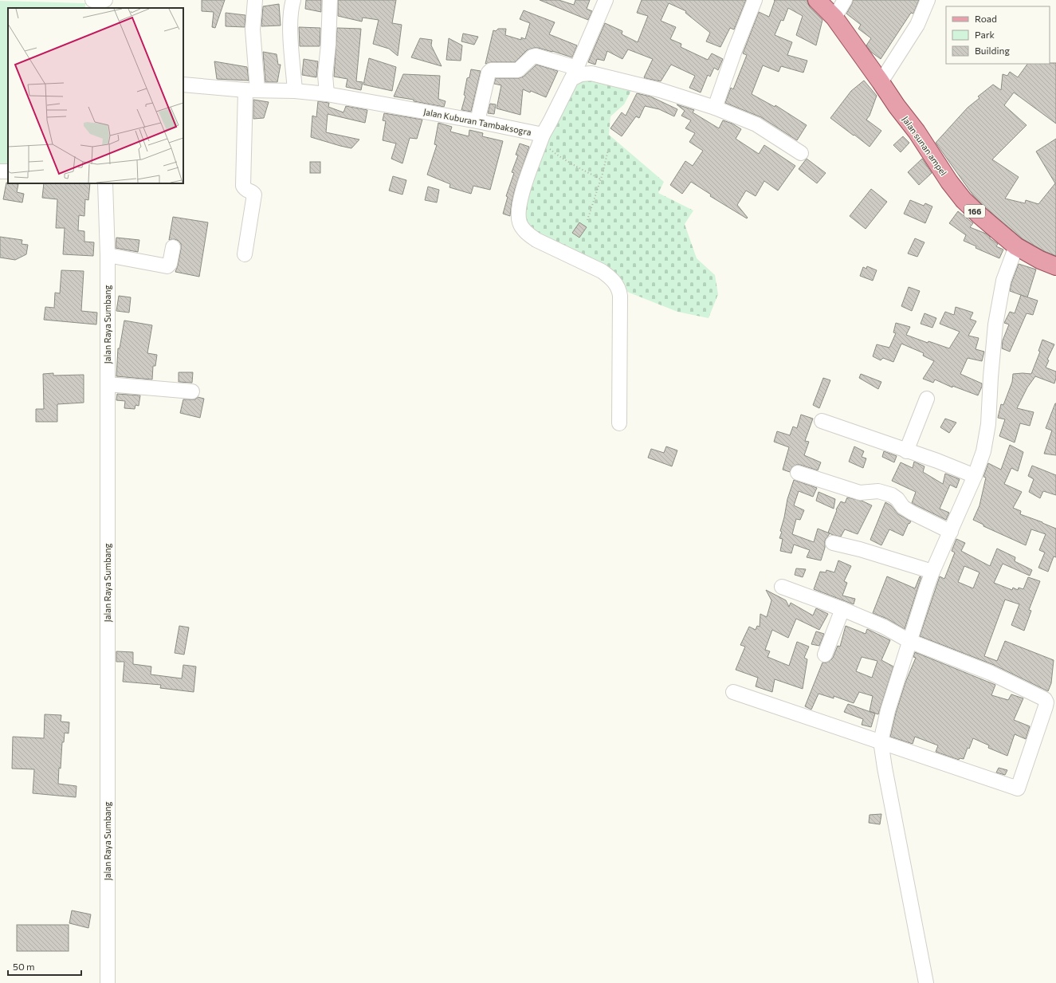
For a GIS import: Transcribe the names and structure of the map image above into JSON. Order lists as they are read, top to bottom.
{
  "streets": {
    "main road": ["Jalan sunan ampel", "166"],
    "street": ["Jalan Kuburan Tambaksogra", "Jalan Raya Sumbang"]
  },
  "legend": ["Road", "Park", "Building"],
  "scale_bar": "50 m"
}
